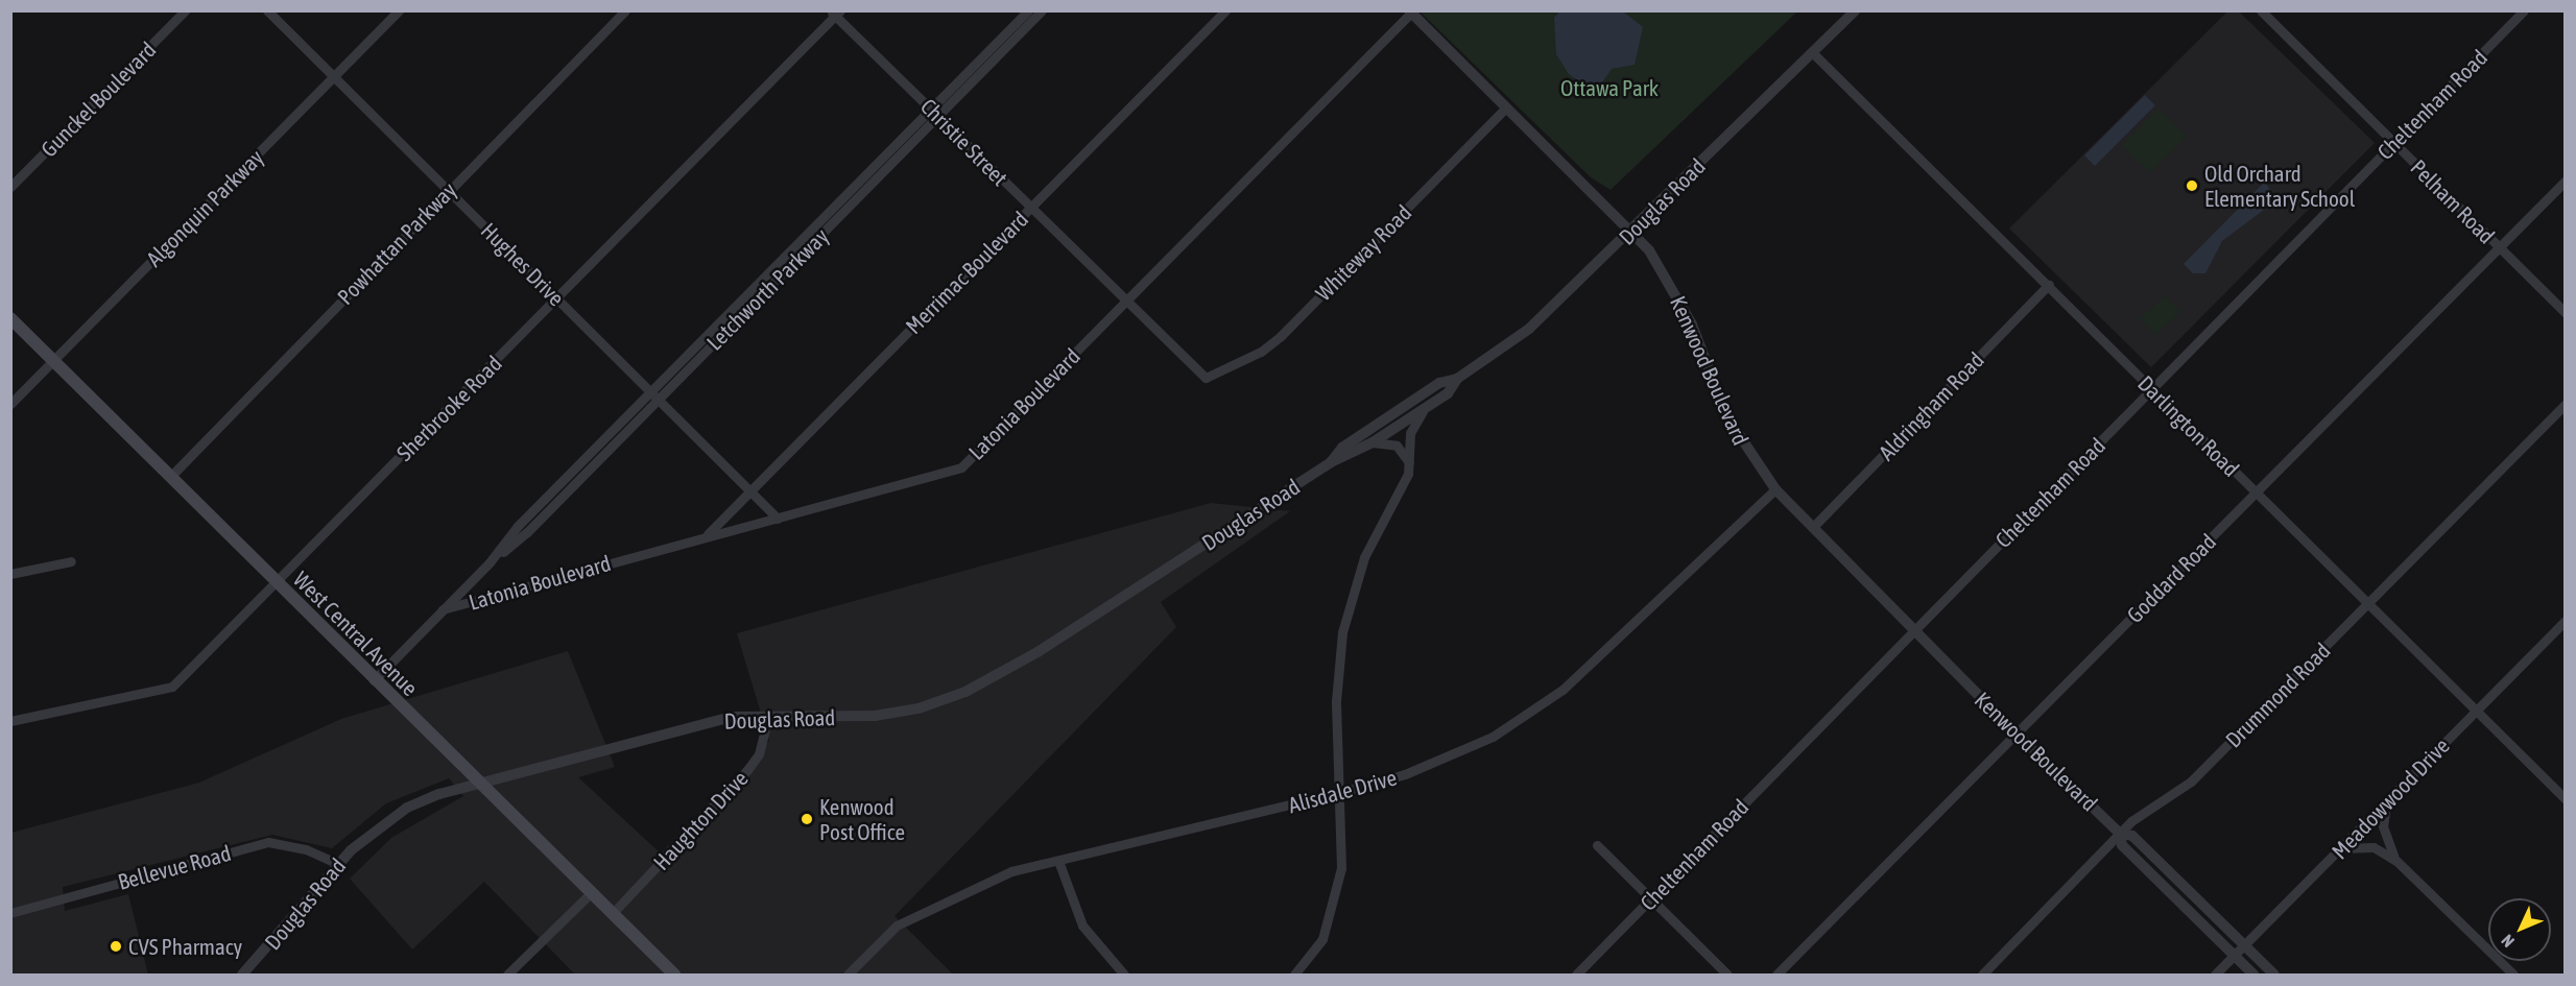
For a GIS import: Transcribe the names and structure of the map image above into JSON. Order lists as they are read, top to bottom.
{
  "streets": {
    "main road": ["West Central Avenue"],
    "street": [
      "Gunckel Boulevard",
      "Cheltenham Road",
      "Christie Street",
      "Douglas Road",
      "Pelham Road",
      "Algonquin Parkway",
      "Powhattan Parkway",
      "Whiteway Road",
      "Hughes Drive",
      "Merrimac Boulevard",
      "Letchworth Parkway",
      "Kenwood Boulevard",
      "Latonia Boulevard",
      "Aldringham Road",
      "Sherbrooke Road",
      "Darlington Road",
      "Goddard Road",
      "Drummond Road",
      "Alisdale Drive",
      "Meadowwood Drive",
      "Haughton Drive",
      "Bellevue Road"
    ]
  },
  "crossings": [
    ["Cheltenham Road", "Pelham Road"],
    ["Cheltenham Road", "Kenwood Boulevard"],
    ["Cheltenham Road", "Darlington Road"],
    ["Christie Street", "Whiteway Road"],
    ["Christie Street", "Merrimac Boulevard"],
    ["Christie Street", "Letchworth Parkway"],
    ["Christie Street", "Latonia Boulevard"],
    ["Christie Street", "Sherbrooke Road"],
    ["Douglas Road", "Kenwood Boulevard"],
    ["Douglas Road", "Darlington Road"],
    ["Douglas Road", "West Central Avenue"],
    ["Douglas Road", "Haughton Drive"],
    ["Douglas Road", "Bellevue Road"],
    ["Pelham Road", "Goddard Road"],
    ["Algonquin Parkway", "Hughes Drive"],
    ["Algonquin Parkway", "West Central Avenue"],
    ["Powhattan Parkway", "Hughes Drive"],
    ["Powhattan Parkway", "West Central Avenue"],
    ["Whiteway Road", "Kenwood Boulevard"],
    ["Hughes Drive", "Merrimac Boulevard"],
    ["Hughes Drive", "Letchworth Parkway"],
    ["Hughes Drive", "Latonia Boulevard"],
    ["Hughes Drive", "Sherbrooke Road"],
    ["Merrimac Boulevard", "Latonia Boulevard"],
    ["Letchworth Parkway", "Latonia Boulevard"],
    ["Letchworth Parkway", "West Central Avenue"],
    ["Kenwood Boulevard", "Latonia Boulevard"],
    ["Kenwood Boulevard", "Aldringham Road"],
    ["Kenwood Boulevard", "Goddard Road"],
    ["Kenwood Boulevard", "Drummond Road"],
    ["Kenwood Boulevard", "Alisdale Drive"],
    ["Kenwood Boulevard", "Meadowwood Drive"],
    ["Aldringham Road", "Darlington Road"],
    ["Sherbrooke Road", "West Central Avenue"],
    ["Darlington Road", "Goddard Road"],
    ["Darlington Road", "Drummond Road"],
    ["Darlington Road", "Meadowwood Drive"],
    ["West Central Avenue", "Haughton Drive"]
  ],
  "parks": ["Ottawa Park"],
  "places": ["Old Orchard Elementary School", "Kenwood Post Office", "CVS Pharmacy"],
  "north": "bottom left"
}
